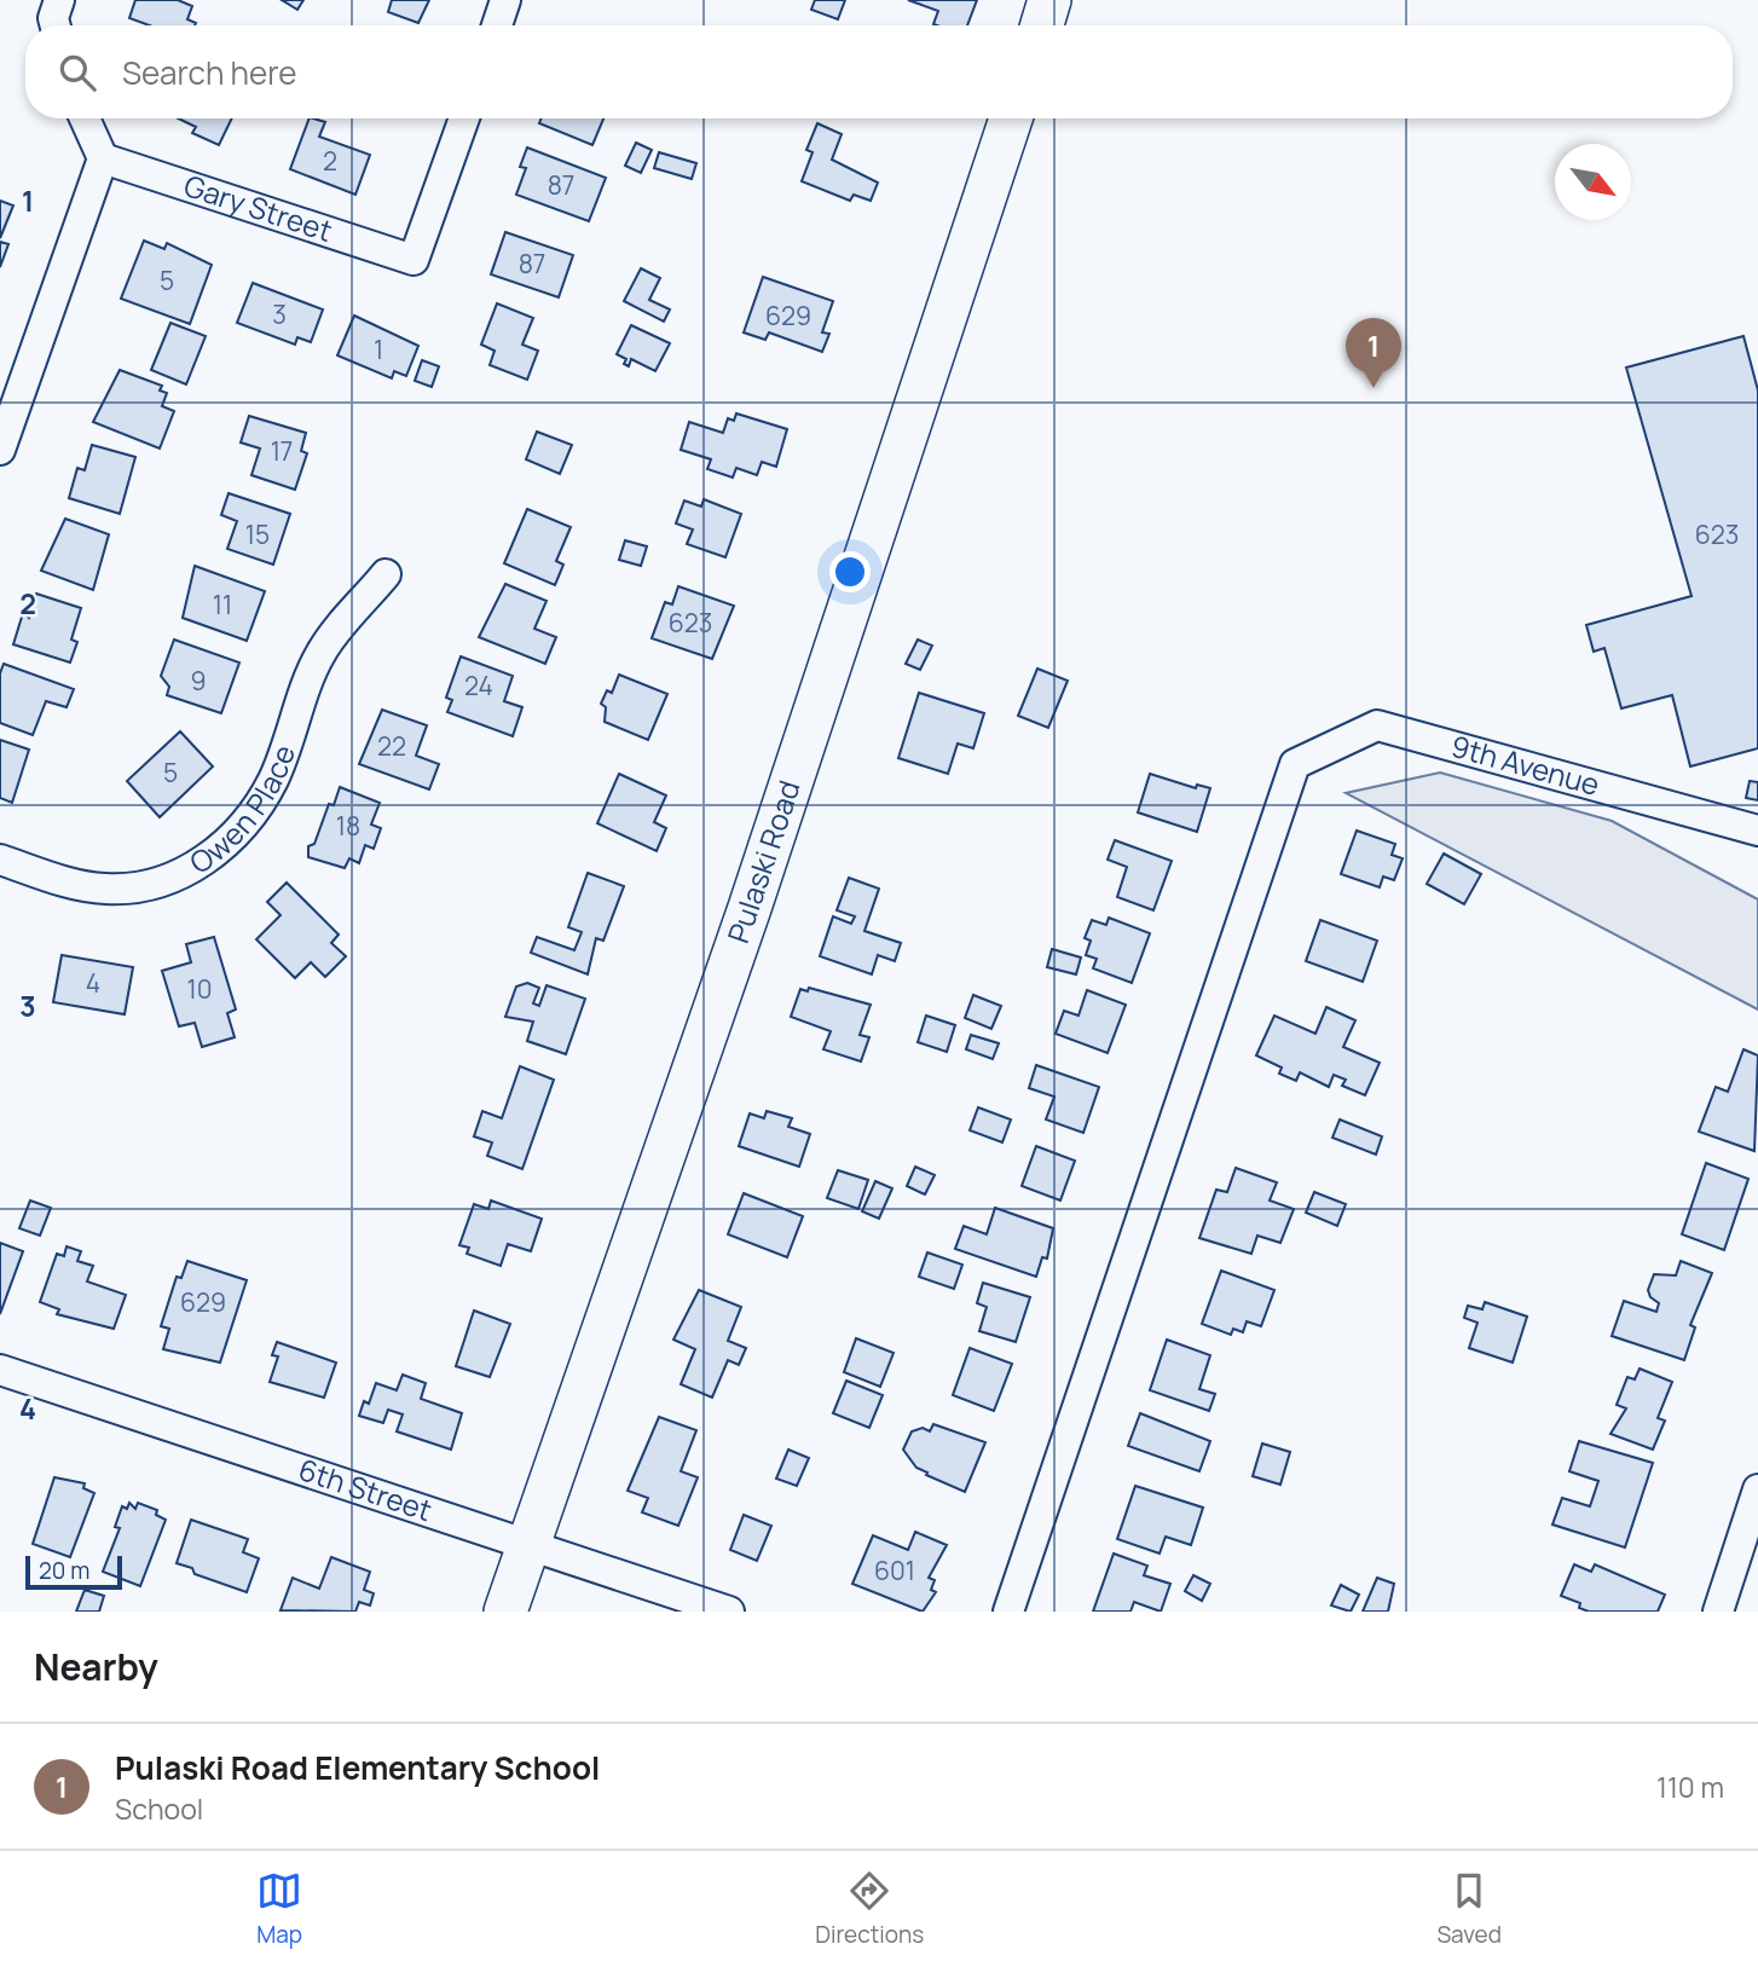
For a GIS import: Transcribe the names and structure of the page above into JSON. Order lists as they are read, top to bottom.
{
  "streets": {
    "main road": ["Pulaski Road"],
    "street": [
      "Gary Street",
      "9th Avenue",
      "Owen Place",
      "6th Street"
    ]
  },
  "crossings": [
    ["Pulaski Road", "6th Street"]
  ],
  "house_numbers": [
    "2",
    "87",
    "87",
    "5",
    "3",
    "629",
    "1",
    "17",
    "15",
    "623",
    "11",
    "623",
    "9",
    "24",
    "22",
    "5",
    "18",
    "4",
    "10",
    "629",
    "601"
  ],
  "scale_bar": "20 m",
  "north": "bottom right",
  "page": {
    "search": "Search here",
    "pins": "1",
    "scale": "20 m",
    "heading": "Nearby",
    "list": [
      {
        "mark": "1",
        "name": "Pulaski Road Elementary School",
        "note": "School",
        "value": "110 m"
      }
    ],
    "nav": ["Map", "Directions", "Saved"]
  },
  "grid": {
    "rows": [
      "1",
      "2",
      "3",
      "4"
    ]
  }
}
